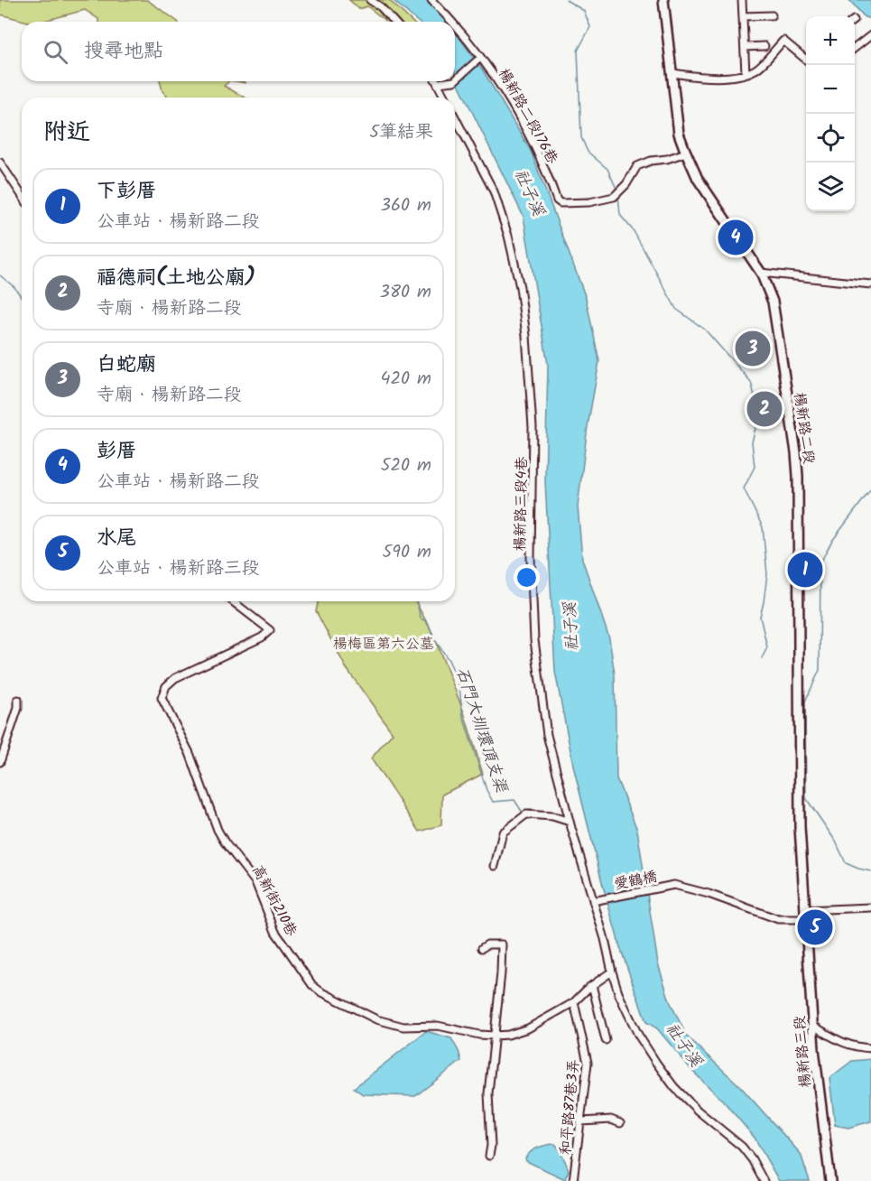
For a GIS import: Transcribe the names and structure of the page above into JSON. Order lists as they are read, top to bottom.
{
  "streets": {
    "main road": ["楊新路二段", "楊新路三段"],
    "street": [
      "楊新路二段176巷",
      "楊新路三段4巷",
      "愛鶴橋",
      "高新街210巷",
      "和平路87巷3弄"
    ]
  },
  "crossings": [
    ["楊新路二段176巷", "楊新路二段"],
    ["楊新路二段", "愛鶴橋"],
    ["楊新路二段", "楊新路三段"],
    ["楊新路三段4巷", "愛鶴橋"],
    ["楊新路三段4巷", "高新街210巷"],
    ["愛鶴橋", "楊新路三段"],
    ["高新街210巷", "和平路87巷3弄"]
  ],
  "water": ["社子溪", "石門大圳環頂支渠"],
  "parks": ["楊梅區第六公墓"],
  "page": {
    "map_buttons": ["+", "−"],
    "search": "搜尋地點",
    "heading": ["附近", "5筆結果"],
    "list": [
      {
        "mark": "1",
        "name": "下彭厝",
        "note": "公車站 · 楊新路二段",
        "value": "360 m"
      },
      {
        "mark": "2",
        "name": "福德祠(土地公廟)",
        "note": "寺廟 · 楊新路二段",
        "value": "380 m"
      },
      {
        "mark": "3",
        "name": "白蛇廟",
        "note": "寺廟 · 楊新路二段",
        "value": "420 m"
      },
      {
        "mark": "4",
        "name": "彭厝",
        "note": "公車站 · 楊新路二段",
        "value": "520 m"
      },
      {
        "mark": "5",
        "name": "水尾",
        "note": "公車站 · 楊新路三段",
        "value": "590 m"
      }
    ],
    "pins": [
      "4",
      "3",
      "2",
      "1",
      "5"
    ]
  }
}
